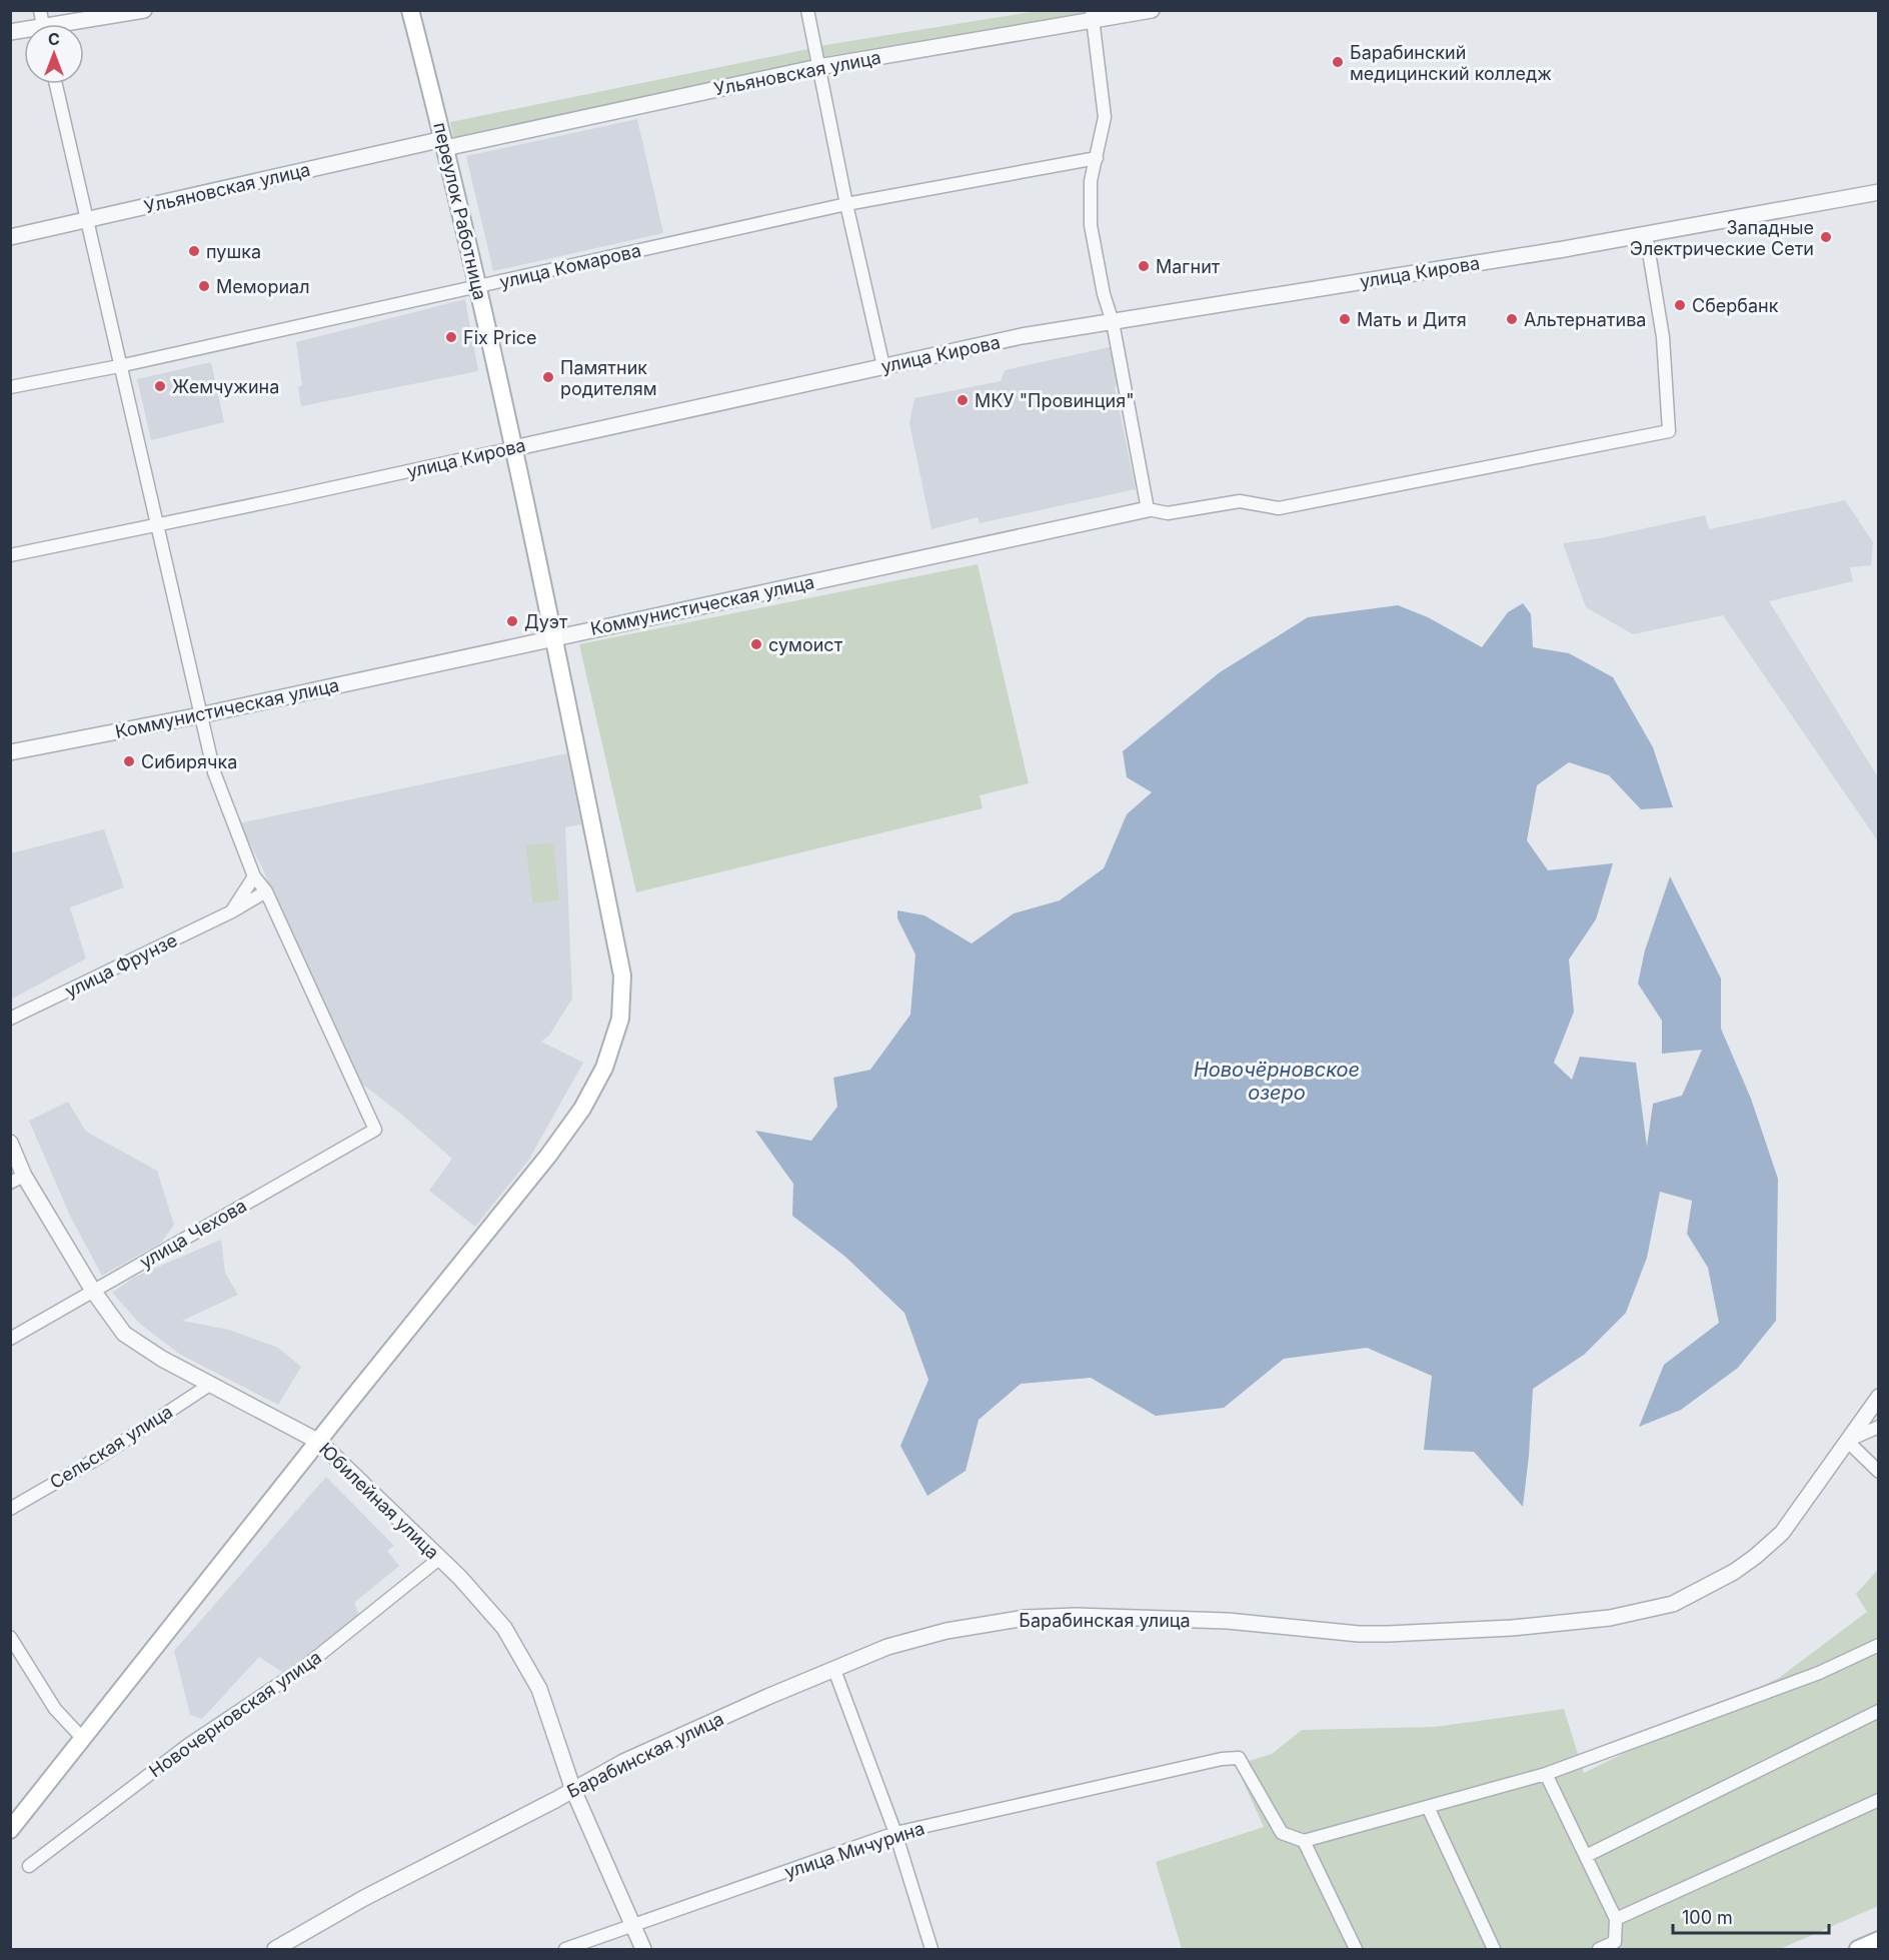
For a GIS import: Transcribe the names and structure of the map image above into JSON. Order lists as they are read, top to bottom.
{
  "streets": {
    "main road": ["переулок Работница"],
    "street": [
      "Ульяновская улица",
      "улица Комарова",
      "улица Кирова",
      "Коммунистическая улица",
      "улица Фрунзе",
      "улица Чехова",
      "Сельская улица",
      "Юбилейная улица",
      "Барабинская улица",
      "Новочерновская улица",
      "улица Мичурина"
    ]
  },
  "crossings": [
    ["Ульяновская улица", "переулок Работница"],
    ["переулок Работница", "улица Комарова"],
    ["переулок Работница", "улица Кирова"],
    ["переулок Работница", "Коммунистическая улица"],
    ["переулок Работница", "Юбилейная улица"],
    ["улица Фрунзе", "улица Чехова"],
    ["улица Чехова", "Юбилейная улица"],
    ["Сельская улица", "Юбилейная улица"],
    ["Юбилейная улица", "Барабинская улица"],
    ["Юбилейная улица", "Новочерновская улица"],
    ["Юбилейная улица", "улица Мичурина"]
  ],
  "water": ["Новочёрновское озеро"],
  "places": [
    "Барабинский медицинский колледж",
    "Западные Электрические Сети",
    "пушка",
    "Магнит",
    "Мемориал",
    "Сбербанк",
    "Мать и Дитя",
    "Альтернатива",
    "Fix Price",
    "Памятник родителям",
    "Жемчужина",
    "МКУ \"Провинция\"",
    "Дуэт",
    "сумоист",
    "Сибирячка"
  ],
  "scale_bar": "100 m",
  "north": "top"
}
